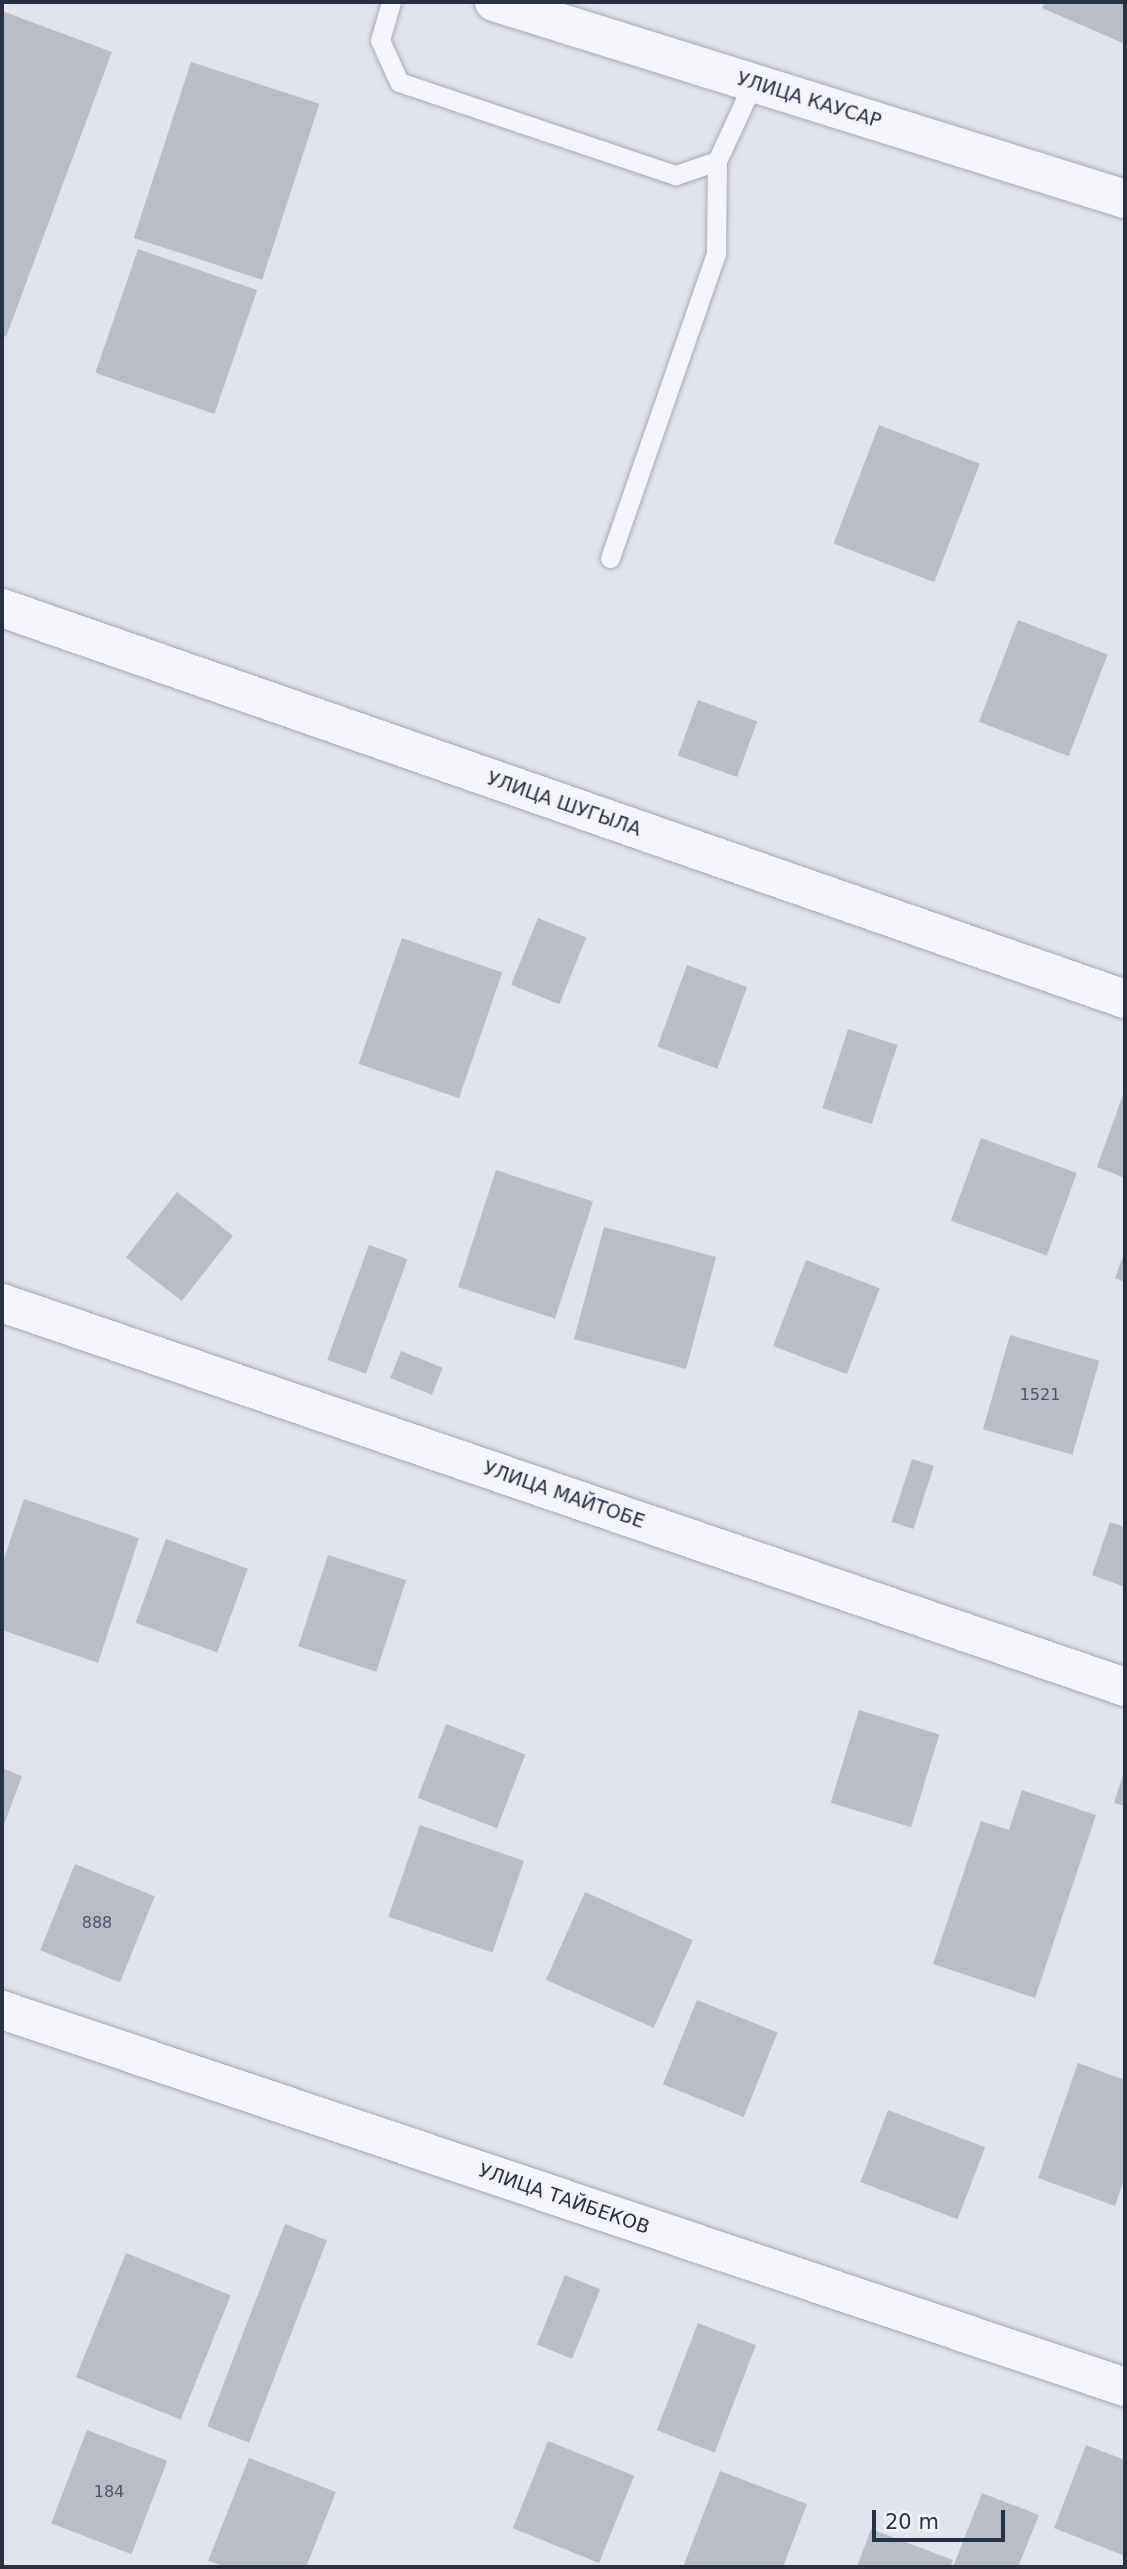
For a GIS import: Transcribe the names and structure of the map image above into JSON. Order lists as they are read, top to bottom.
{
  "streets": {
    "street": [
      "УЛИЦА КАУСАР",
      "УЛИЦА ШУГЫЛА",
      "УЛИЦА МАЙТОБЕ",
      "УЛИЦА ТАЙБЕКОВ"
    ]
  },
  "house_numbers": ["1521", "888", "184"],
  "scale_bar": "20 m"
}
